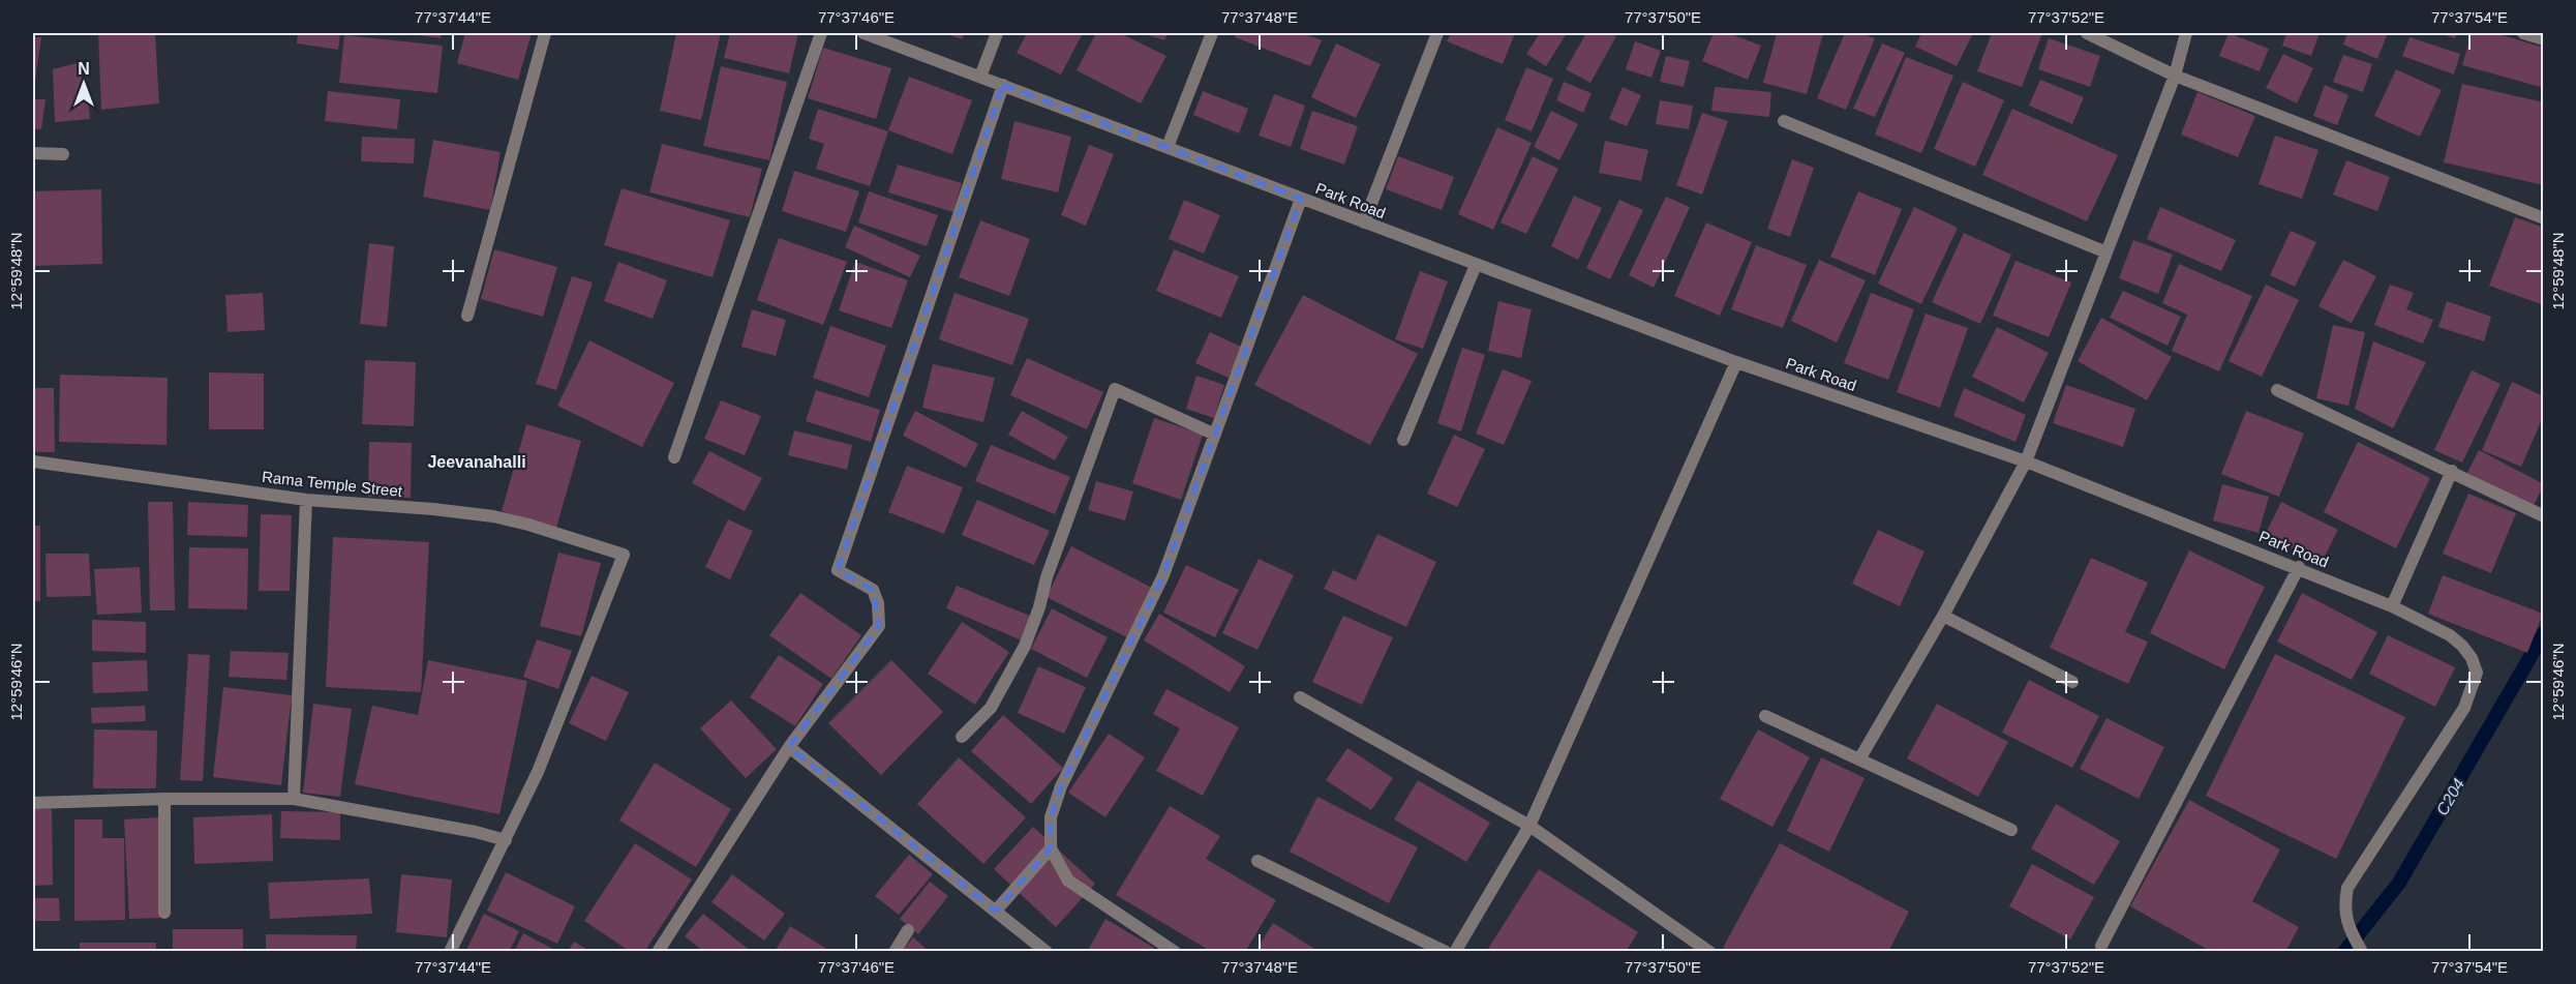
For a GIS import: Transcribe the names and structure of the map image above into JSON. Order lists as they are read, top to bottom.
{
  "streets": {
    "street": ["Park Road", "Rama Temple Street"]
  },
  "districts": ["Jeevanahalli"],
  "water": ["C204"],
  "north": "top",
  "coordinates": [
    "77°37'44\"E",
    "77°37'46\"E",
    "77°37'48\"E",
    "77°37'50\"E",
    "77°37'52\"E",
    "77°37'54\"E",
    "12°59'48\"N",
    "12°59'46\"N"
  ]
}
